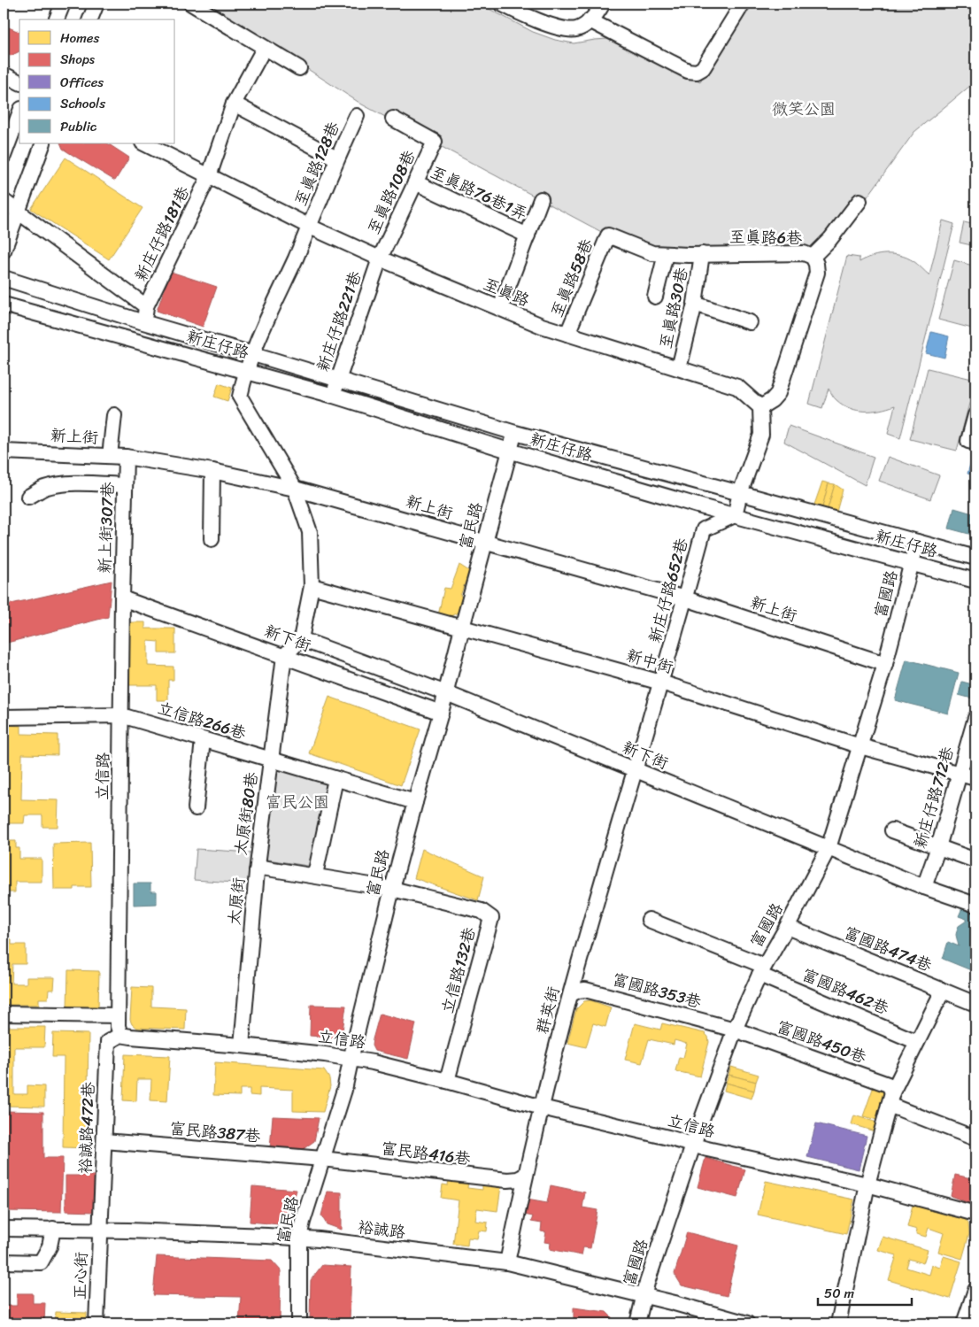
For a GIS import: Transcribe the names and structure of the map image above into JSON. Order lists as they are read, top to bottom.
{
  "streets": {
    "street": [
      "至真路128巷",
      "至真路108巷",
      "至真路76巷1弄",
      "新庄仔路181巷",
      "至真路6巷",
      "至真路58巷",
      "至真路",
      "至真路30巷",
      "新庄仔路221巷",
      "新庄仔路",
      "新上街",
      "富民路",
      "新上街307巷",
      "新庄仔路652巷",
      "富國路",
      "新下街",
      "新中街",
      "立信路266巷",
      "立信路",
      "新庄仔路712巷",
      "太原街80巷",
      "太原街",
      "富國路474巷",
      "立信路132巷",
      "富國路353巷",
      "富國路462巷",
      "群英街",
      "富國路450巷",
      "裕誠路472巷",
      "富民路387巷",
      "富民路416巷",
      "裕誠路",
      "正心街"
    ]
  },
  "crossings": [
    ["至真路128巷", "至真路"],
    ["至真路128巷", "新庄仔路"],
    ["至真路128巷", "新上街"],
    ["至真路128巷", "新下街"],
    ["至真路128巷", "新中街"],
    ["至真路108巷", "至真路76巷1弄"],
    ["至真路108巷", "至真路"],
    ["至真路108巷", "新庄仔路221巷"],
    ["新庄仔路181巷", "至真路"],
    ["至真路6巷", "至真路58巷"],
    ["至真路6巷", "至真路"],
    ["至真路6巷", "至真路30巷"],
    ["至真路58巷", "至真路"],
    ["至真路", "至真路30巷"],
    ["至真路", "新庄仔路221巷"],
    ["新庄仔路221巷", "新庄仔路"],
    ["新庄仔路", "富民路"],
    ["新庄仔路", "新庄仔路652巷"],
    ["新庄仔路", "富國路"],
    ["新上街", "富民路"],
    ["新上街", "新上街307巷"],
    ["新上街", "新庄仔路652巷"],
    ["新上街", "富國路"],
    ["富民路", "新下街"],
    ["富民路", "新中街"],
    ["富民路", "立信路266巷"],
    ["富民路", "立信路"],
    ["富民路", "太原街"],
    ["富民路", "立信路132巷"],
    ["富民路", "富民路387巷"],
    ["富民路", "富民路416巷"],
    ["富民路", "裕誠路"],
    ["新上街307巷", "新下街"],
    ["新上街307巷", "立信路"],
    ["新庄仔路652巷", "新下街"],
    ["新庄仔路652巷", "新中街"],
    ["新庄仔路652巷", "群英街"],
    ["富國路", "新下街"],
    ["富國路", "新中街"],
    ["富國路", "立信路"],
    ["富國路", "富國路474巷"],
    ["富國路", "富國路353巷"],
    ["富國路", "富國路462巷"],
    ["富國路", "富國路450巷"],
    ["富國路", "裕誠路"],
    ["新下街", "立信路"],
    ["新下街", "新庄仔路712巷"],
    ["新下街", "太原街80巷"],
    ["新下街", "群英街"],
    ["新中街", "新庄仔路712巷"],
    ["立信路266巷", "立信路"],
    ["立信路266巷", "太原街80巷"],
    ["立信路", "太原街"],
    ["立信路", "立信路132巷"],
    ["立信路", "群英街"],
    ["立信路", "裕誠路472巷"],
    ["太原街80巷", "太原街"],
    ["太原街", "立信路132巷"],
    ["富國路353巷", "群英街"],
    ["富國路353巷", "富國路450巷"],
    ["群英街", "富民路416巷"],
    ["群英街", "裕誠路"],
    ["裕誠路472巷", "富民路387巷"],
    ["裕誠路472巷", "裕誠路"],
    ["裕誠路472巷", "正心街"],
    ["富民路387巷", "富民路416巷"],
    ["裕誠路", "正心街"]
  ],
  "parks": ["微笑公園", "富民公園"],
  "legend": [
    "Homes",
    "Shops",
    "Offices",
    "Schools",
    "Public"
  ],
  "scale_bar": "50 m"
}
